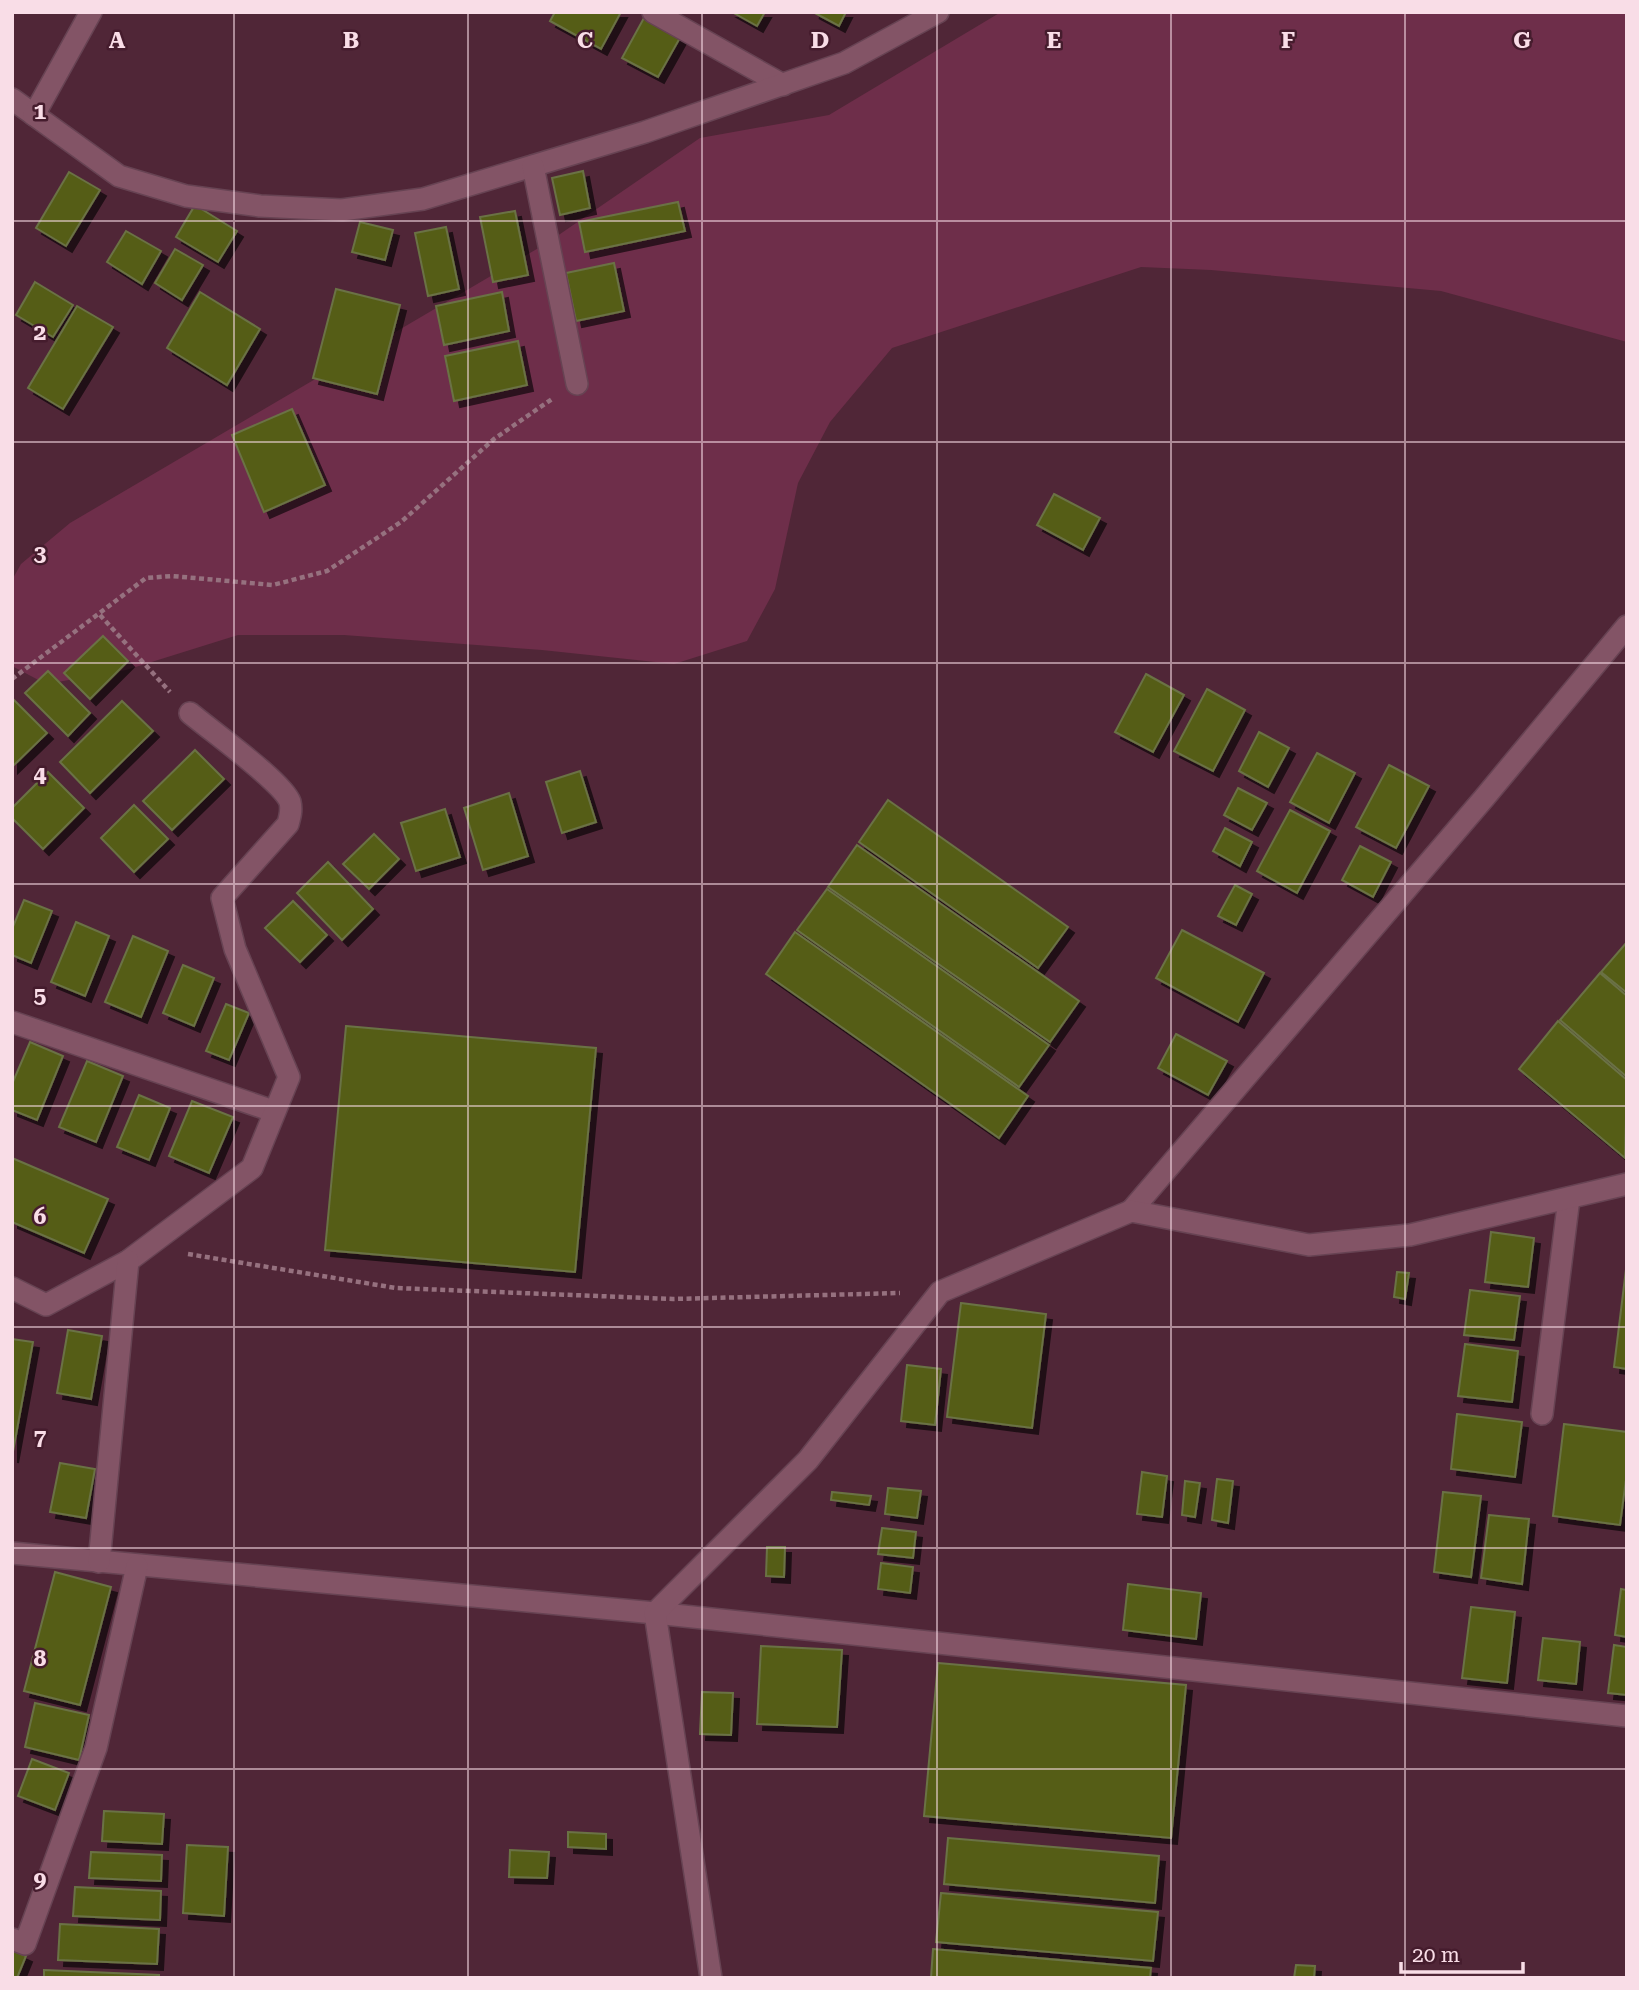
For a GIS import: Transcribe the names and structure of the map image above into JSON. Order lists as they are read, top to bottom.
{
  "scale_bar": "20 m",
  "grid": {
    "columns": [
      "A",
      "B",
      "C",
      "D",
      "E",
      "F",
      "G"
    ],
    "rows": [
      "1",
      "2",
      "3",
      "4",
      "5",
      "6",
      "7",
      "8",
      "9"
    ]
  }
}
